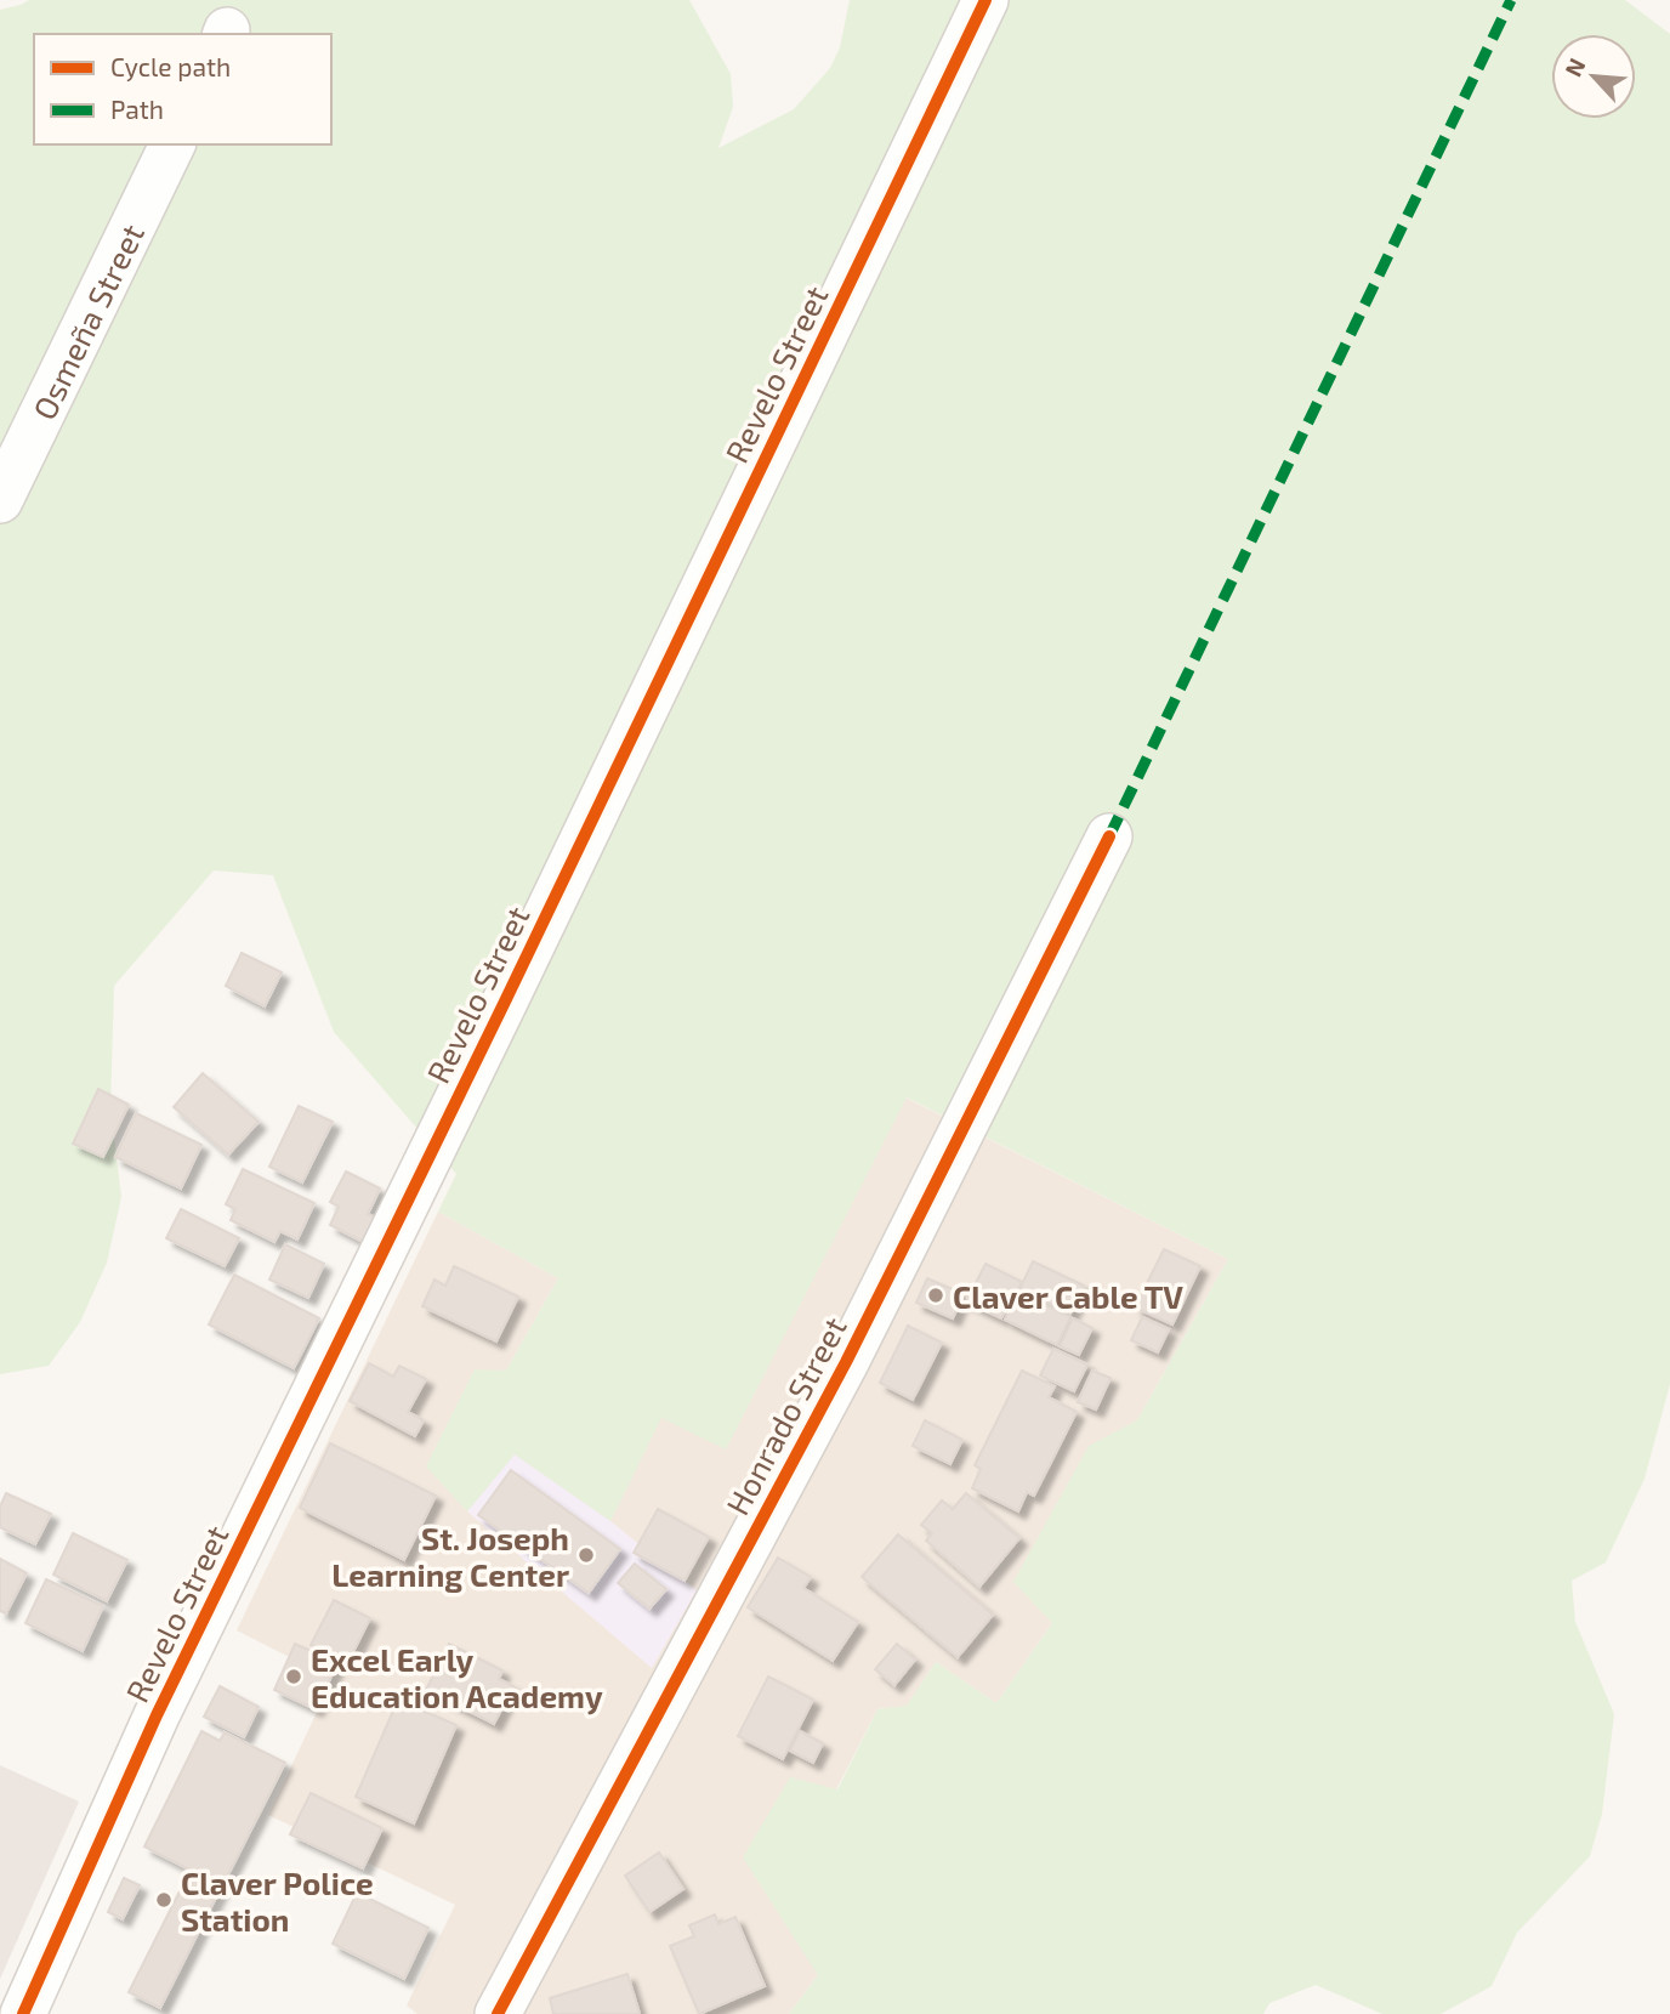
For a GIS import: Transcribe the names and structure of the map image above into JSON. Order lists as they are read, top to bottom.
{
  "streets": {
    "street": ["Osmeña Street", "Revelo Street", "Honrado Street"]
  },
  "places": [
    "Claver Cable TV",
    "St. Joseph Learning Center",
    "Excel Early Education Academy",
    "Claver Police Station"
  ],
  "legend": ["Cycle path", "Path"],
  "north": "top left"
}
